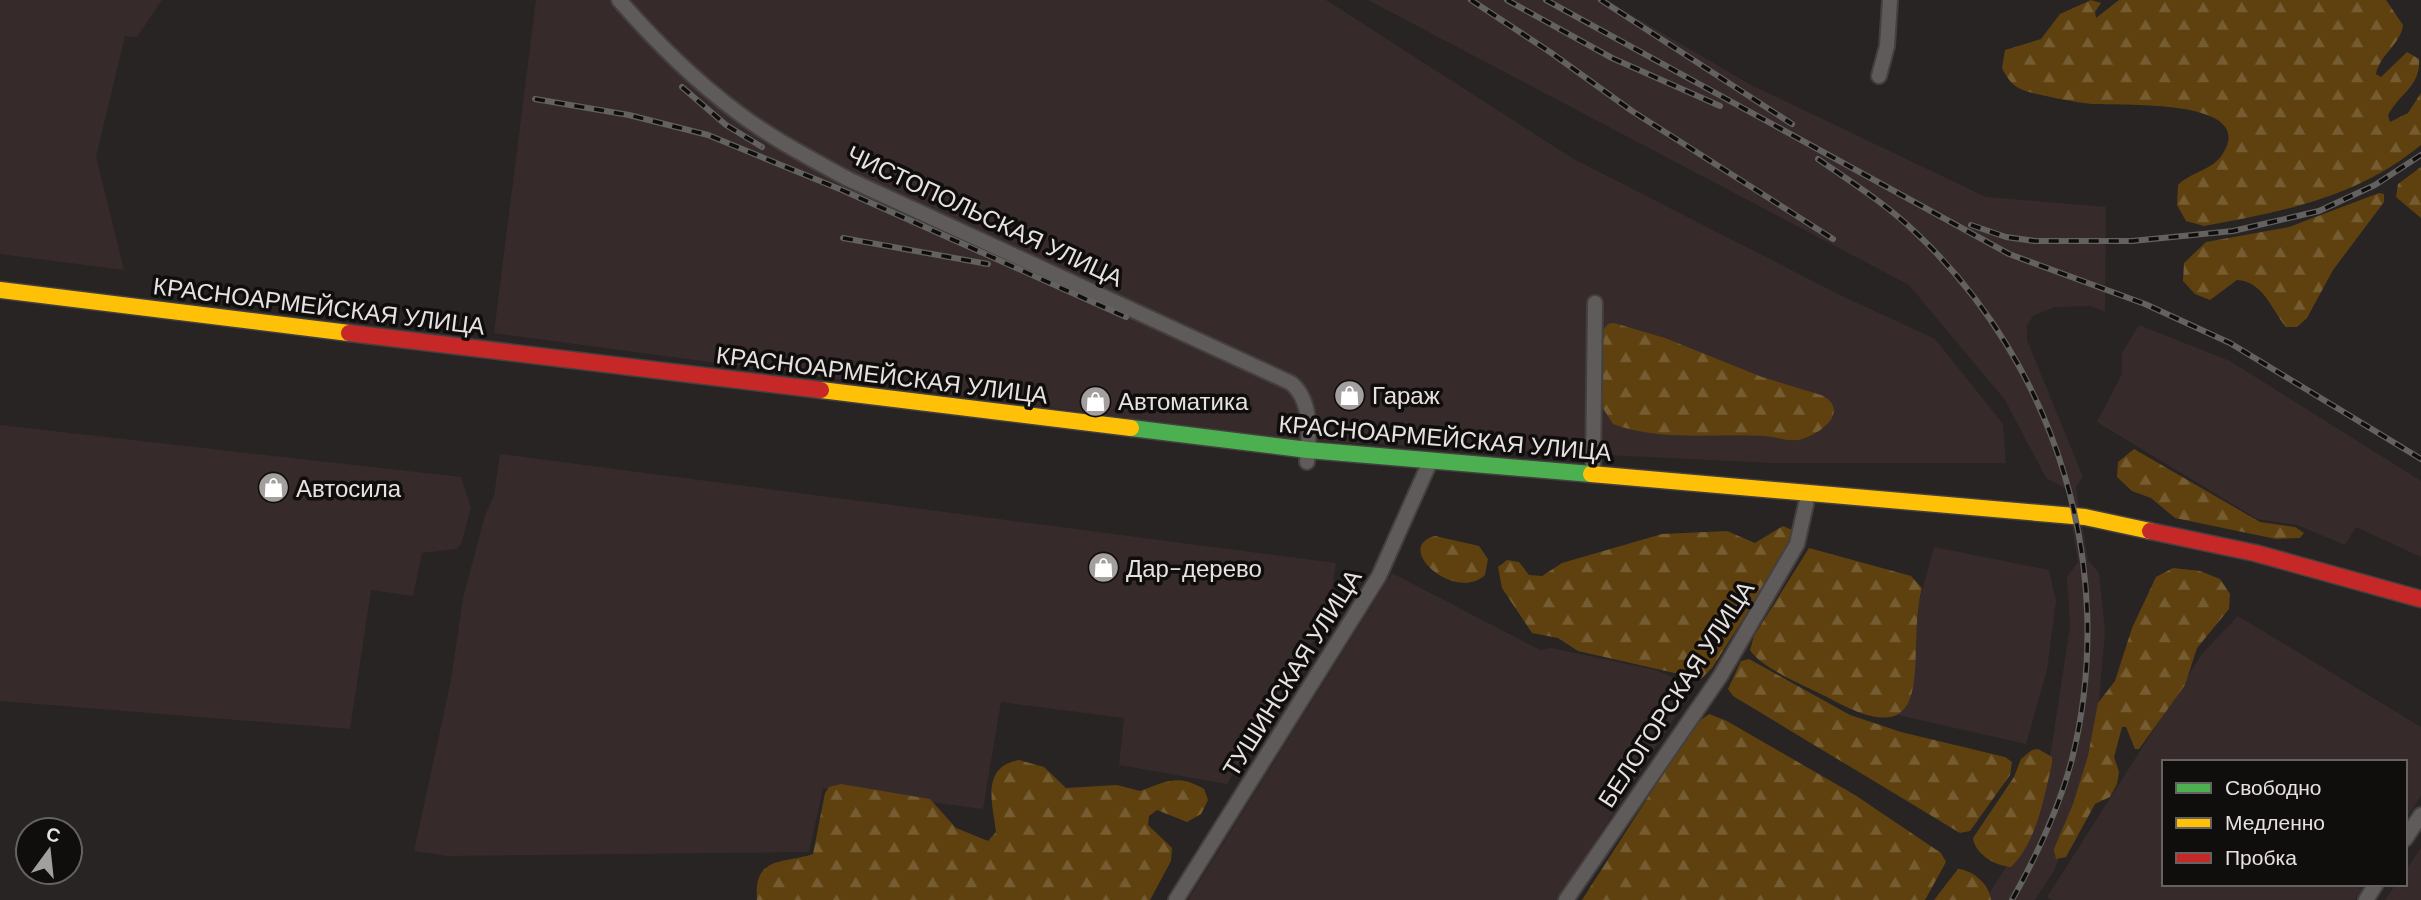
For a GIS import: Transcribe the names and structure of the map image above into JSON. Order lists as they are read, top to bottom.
{
  "streets": {
    "main road": ["КРАСНОАРМЕЙСКАЯ УЛИЦА"],
    "street": ["ЧИСТОПОЛЬСКАЯ УЛИЦА", "ТУШИНСКАЯ УЛИЦА", "БЕЛОГОРСКАЯ УЛИЦА"]
  },
  "crossings": [
    ["ЧИСТОПОЛЬСКАЯ УЛИЦА", "КРАСНОАРМЕЙСКАЯ УЛИЦА"],
    ["КРАСНОАРМЕЙСКАЯ УЛИЦА", "ТУШИНСКАЯ УЛИЦА"],
    ["КРАСНОАРМЕЙСКАЯ УЛИЦА", "БЕЛОГОРСКАЯ УЛИЦА"]
  ],
  "places": {
    "shop": [
      "Гараж",
      "Автоматика",
      "Автосила",
      "Дар-дерево"
    ]
  },
  "legend": ["Свободно", "Медленно", "Пробка"],
  "north": "top"
}
